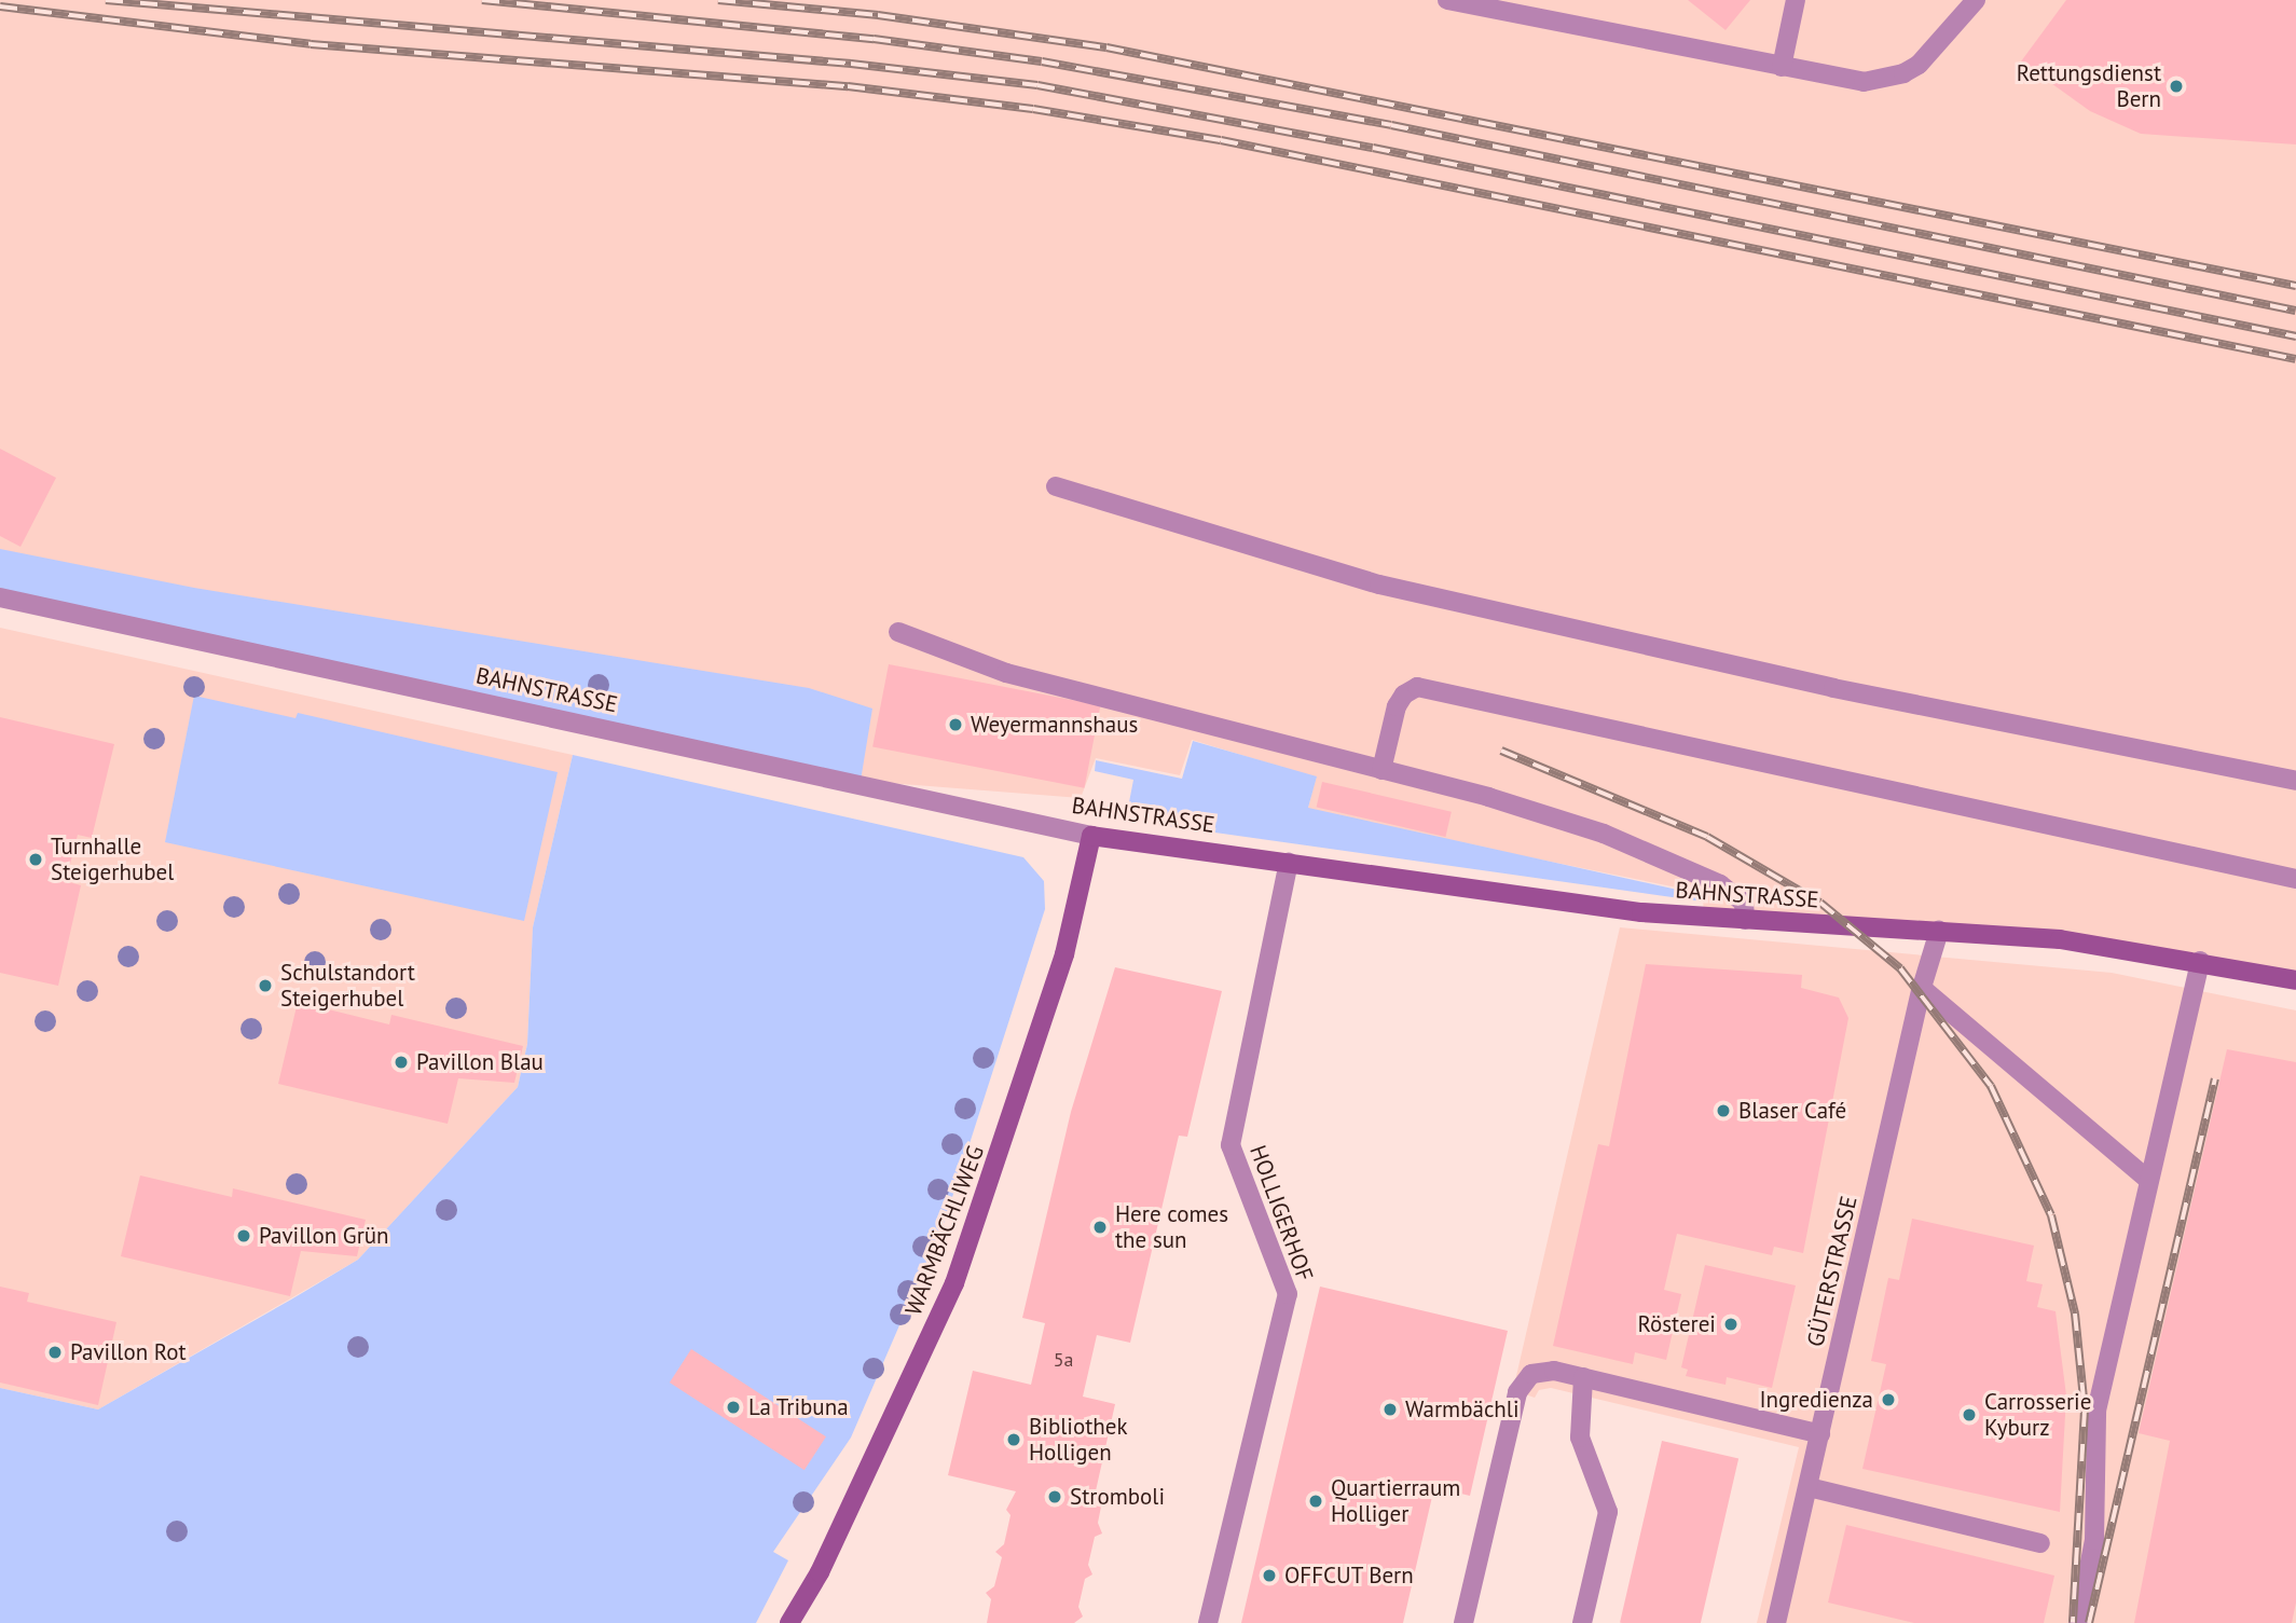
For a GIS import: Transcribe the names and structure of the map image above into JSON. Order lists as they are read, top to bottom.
{
  "streets": {
    "street": [
      "BAHNSTRASSE",
      "HOLLIGERHOF",
      "WARMBÄCHLIWEG",
      "GÜTERSTRASSE"
    ]
  },
  "crossings": [
    ["BAHNSTRASSE", "HOLLIGERHOF"],
    ["BAHNSTRASSE", "WARMBÄCHLIWEG"],
    ["BAHNSTRASSE", "GÜTERSTRASSE"]
  ],
  "places": [
    "Rettungsdienst Bern",
    "Weyermannshaus",
    "Turnhalle Steigerhubel",
    "Schulstandort Steigerhubel",
    "Pavillon Blau",
    "Blaser Café",
    "Here comes the sun",
    "Pavillon Grün",
    "Rösterei",
    "Pavillon Rot",
    "Ingredienza",
    "La Tribuna",
    "Warmbächli",
    "Carrosserie Kyburz",
    "Bibliothek Holligen",
    "Stromboli",
    "Quartierraum Holliger",
    "OFFCUT Bern"
  ],
  "house_numbers": ["5a"]
}
